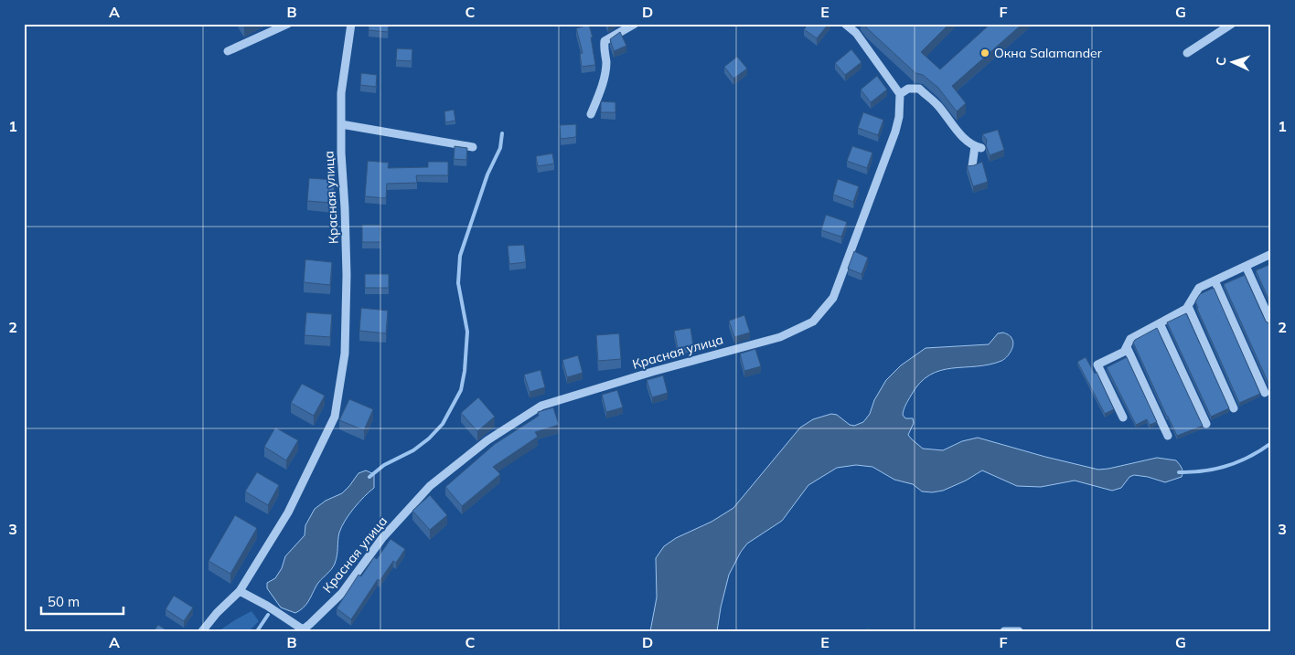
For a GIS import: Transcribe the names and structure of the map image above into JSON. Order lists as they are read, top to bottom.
{
  "streets": {
    "street": ["Красная улица"]
  },
  "places": ["Окна Salamander"],
  "scale_bar": "50 m",
  "north": "left",
  "grid": {
    "columns": [
      "A",
      "B",
      "C",
      "D",
      "E",
      "F",
      "G"
    ],
    "rows": ["1", "2", "3"]
  }
}
